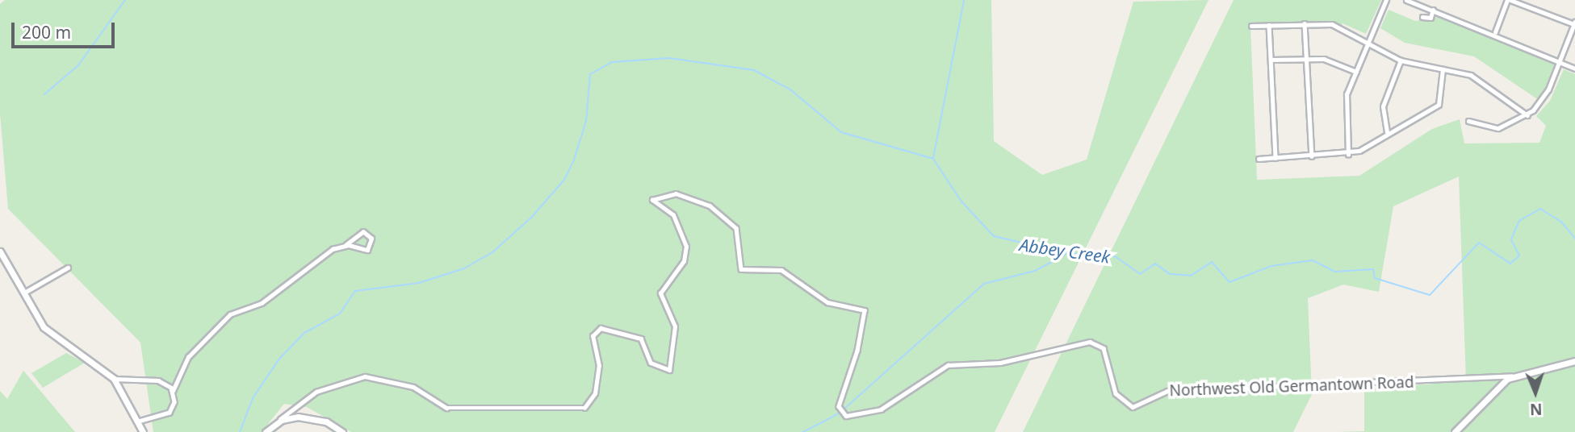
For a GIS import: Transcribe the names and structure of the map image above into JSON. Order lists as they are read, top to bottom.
{
  "streets": {
    "street": ["Northwest Old Germantown Road"]
  },
  "water": ["Abbey Creek"],
  "scale_bar": "200 m",
  "north": "bottom"
}
